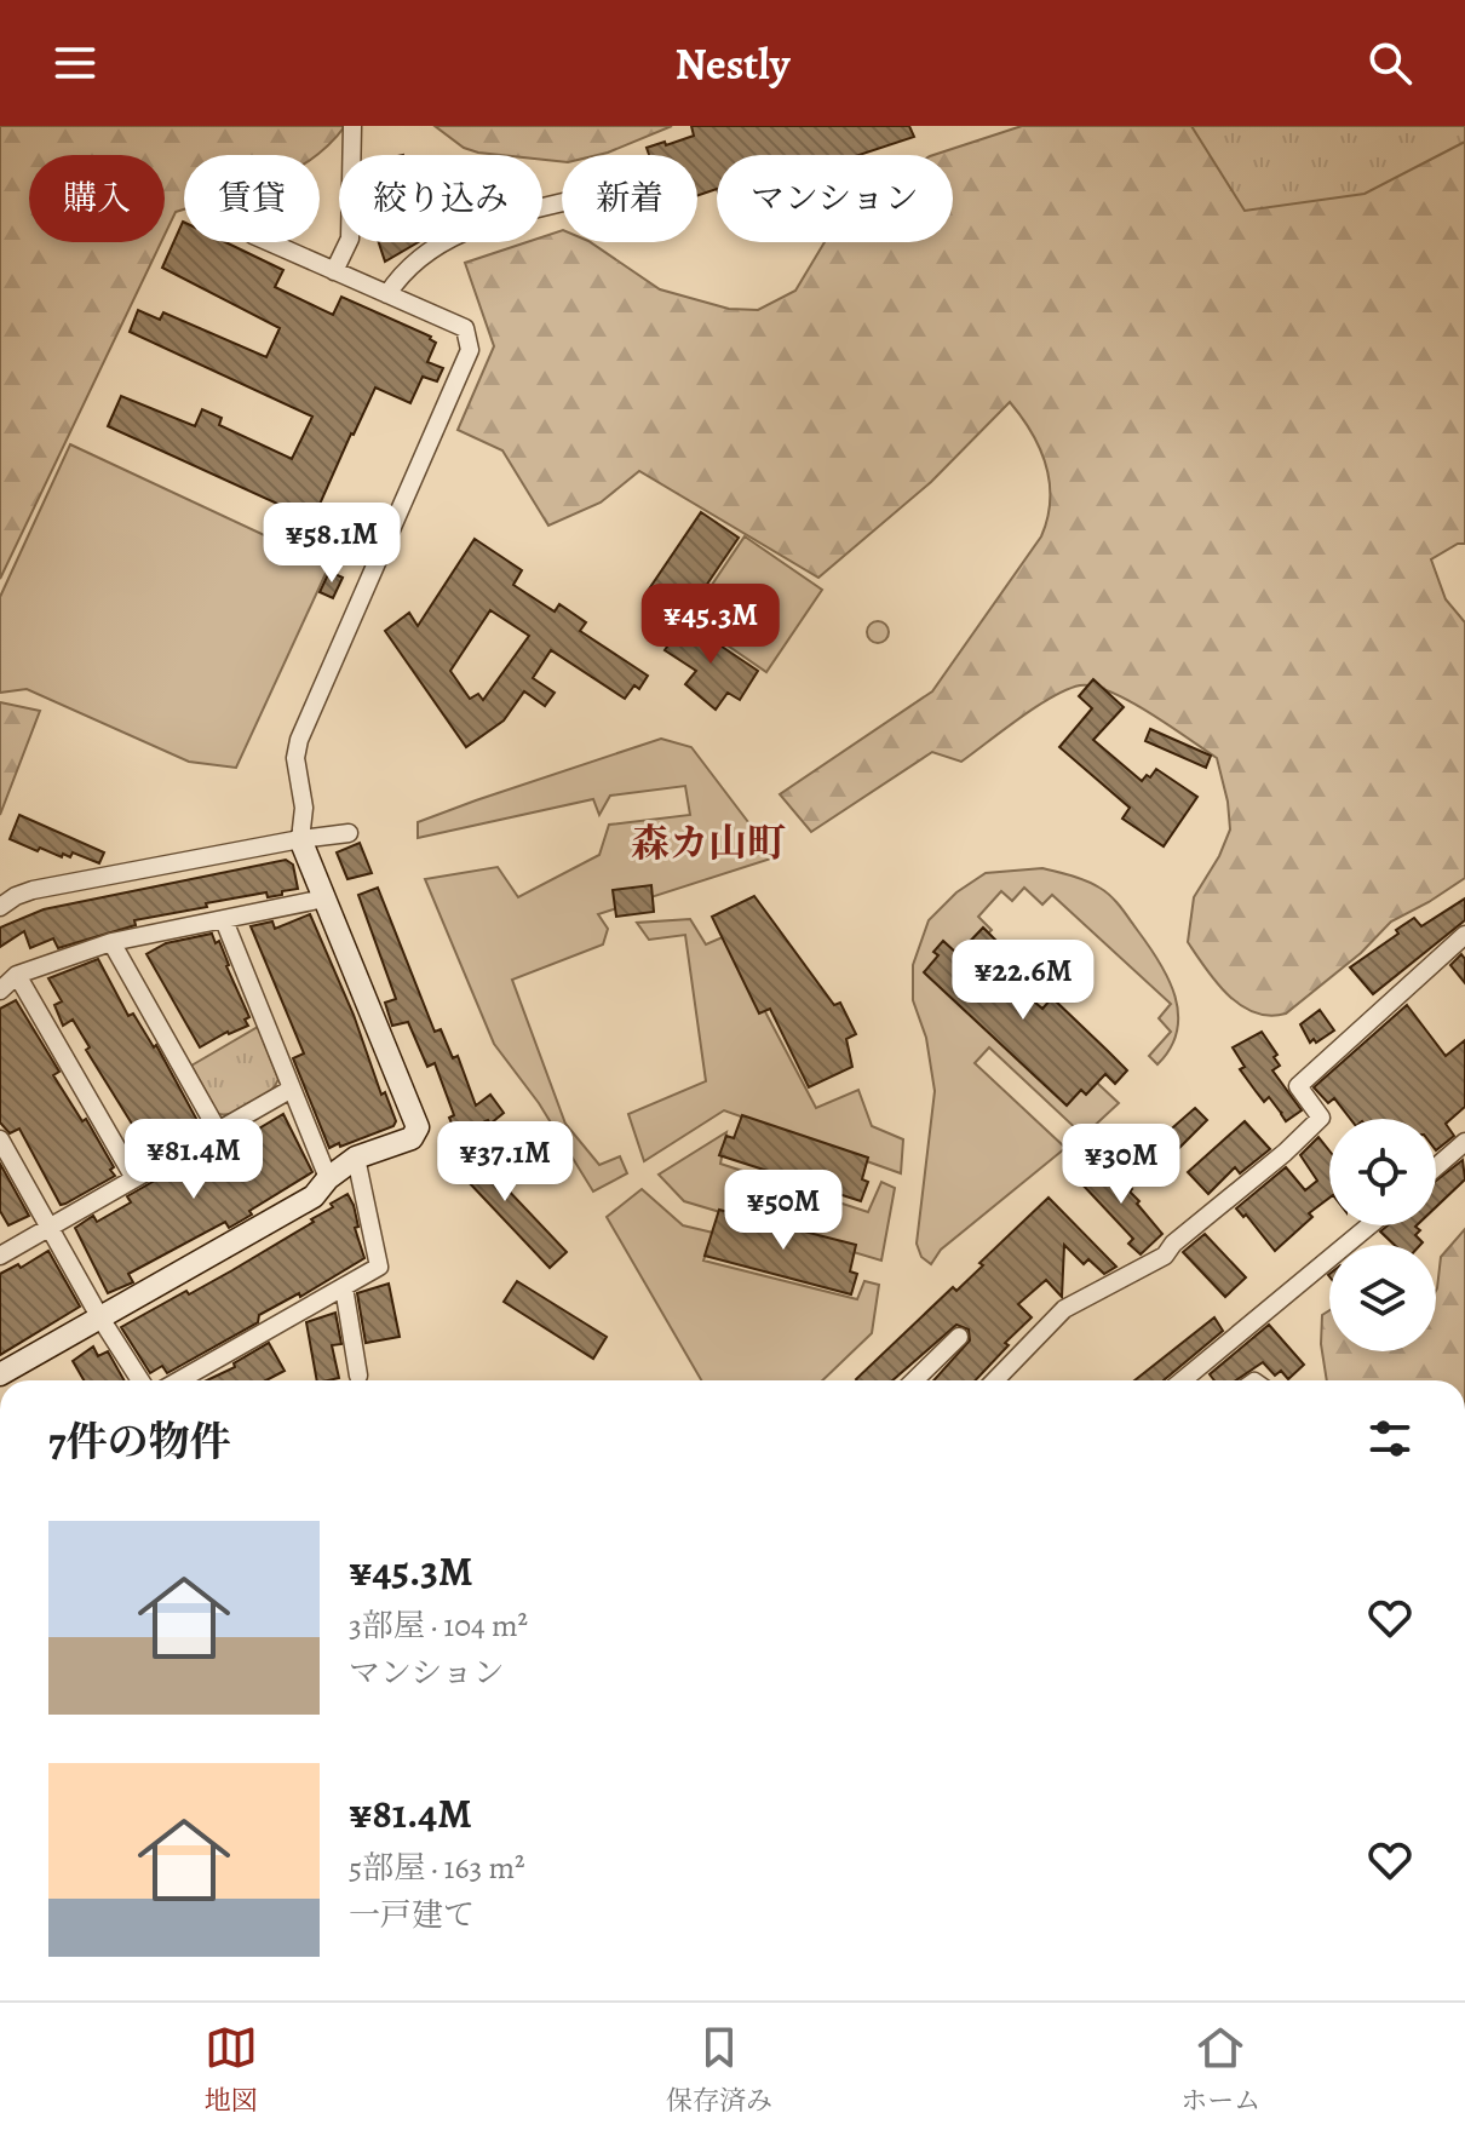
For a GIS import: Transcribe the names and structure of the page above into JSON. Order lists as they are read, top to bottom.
{
  "districts": ["森カ山町"],
  "page": {
    "header": "Nestly",
    "chip": [
      "購入",
      "賃貸",
      "絞り込み",
      "新着",
      "マンション"
    ],
    "price": [
      "¥58.1M",
      "¥45.3M",
      "¥22.6M",
      "¥81.4M",
      "¥37.1M",
      "¥30M",
      "¥50M"
    ],
    "heading": "7件の物件",
    "list": [
      {
        "name": "¥45.3M",
        "note": "3部屋 · 104 m² · マンション"
      },
      {
        "name": "¥81.4M",
        "note": "5部屋 · 163 m² · 一戸建て"
      }
    ],
    "tabs": ["地図", "保存済み", "ホーム"]
  }
}
